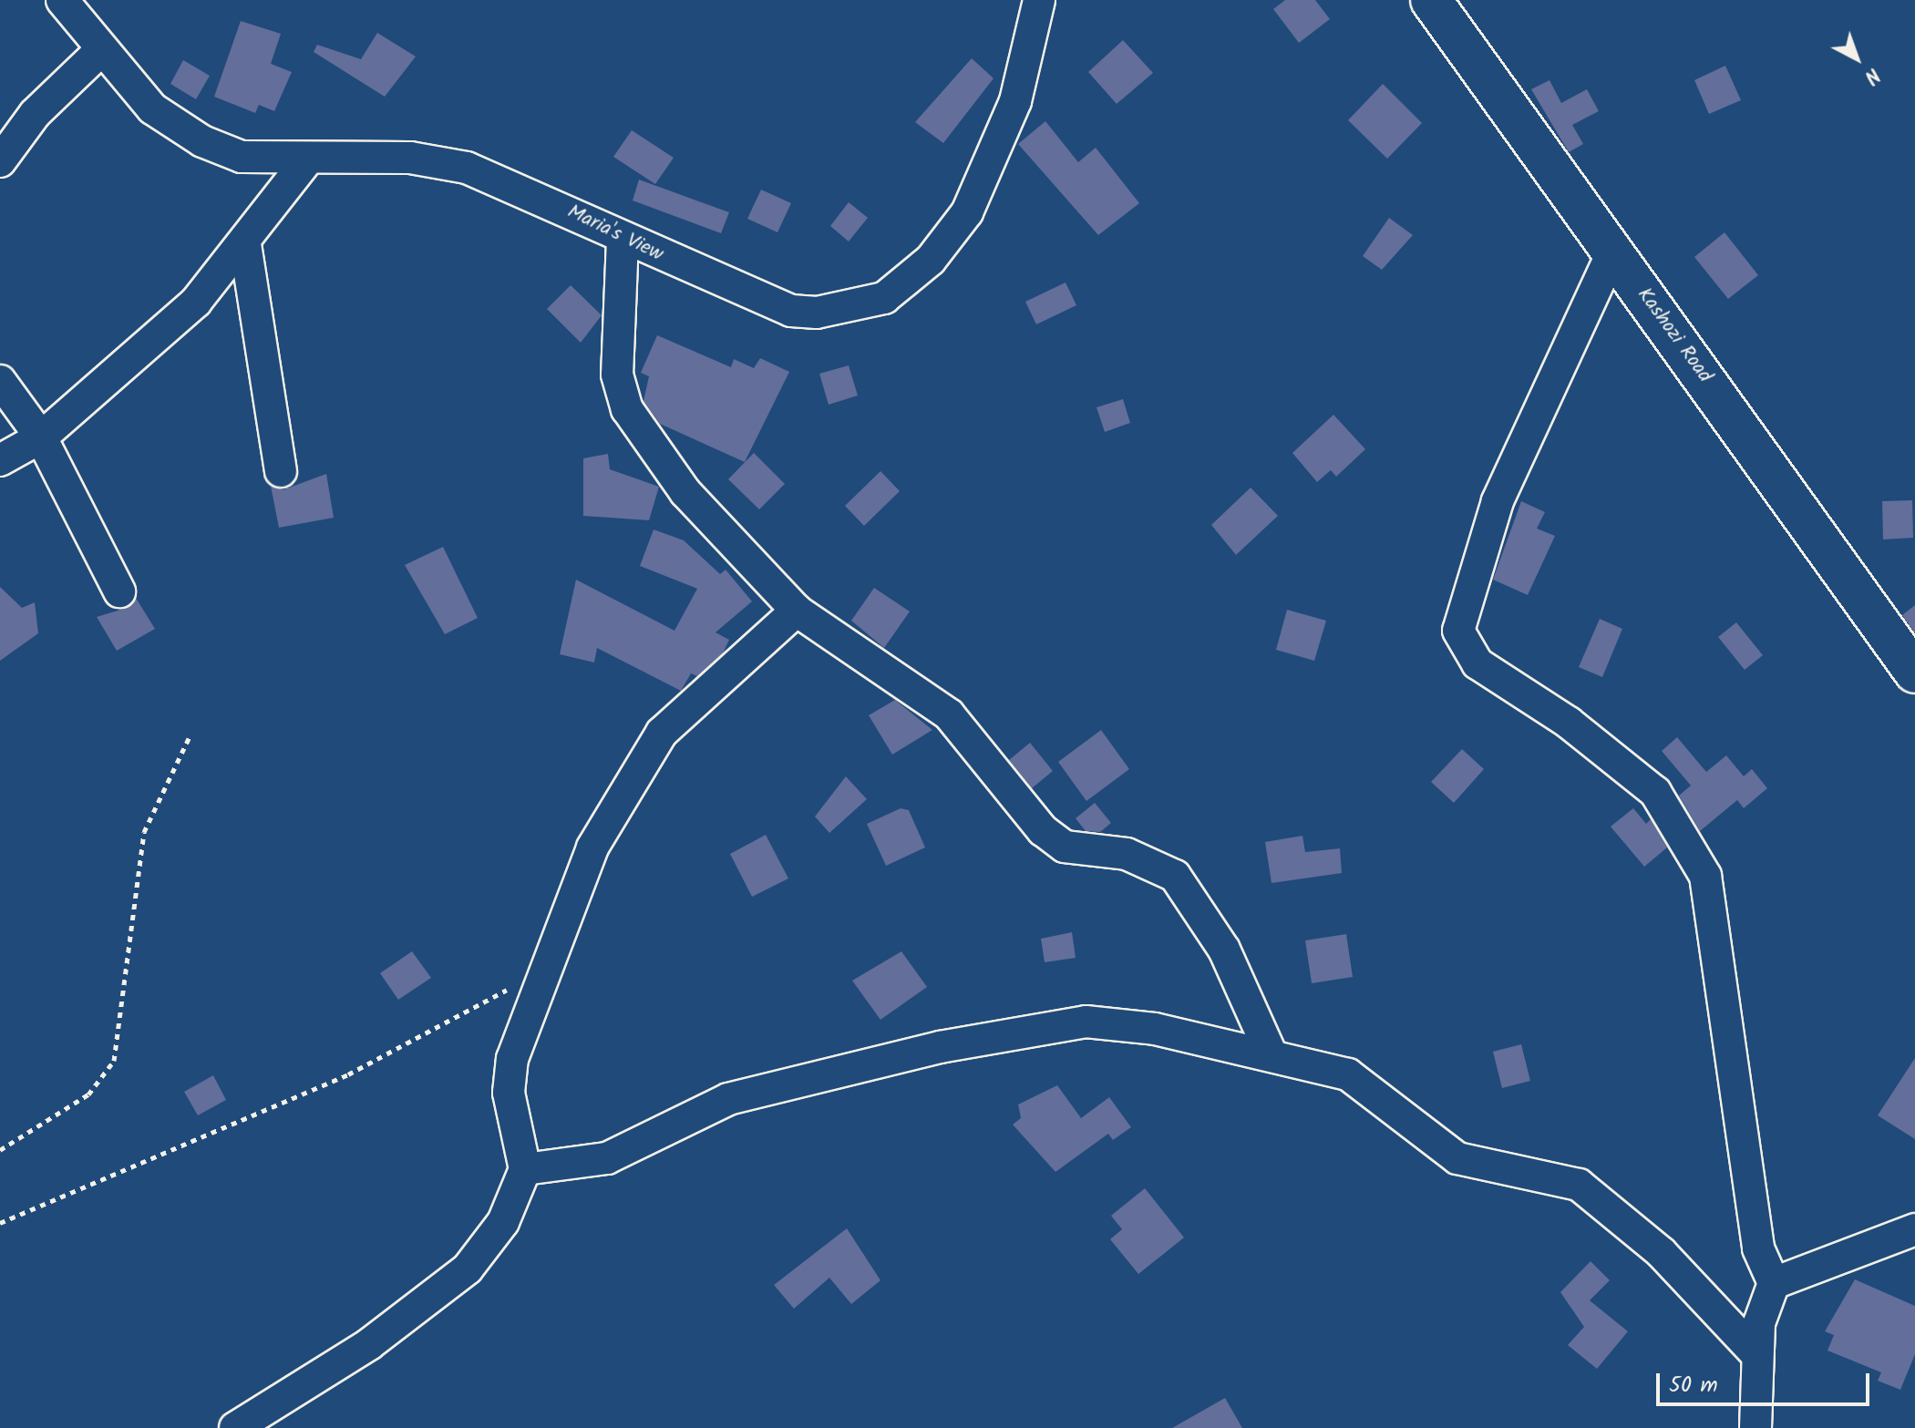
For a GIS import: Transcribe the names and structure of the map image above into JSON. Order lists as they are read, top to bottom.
{
  "streets": {
    "main road": ["Kashozi Road"],
    "street": ["Maria's View"]
  },
  "scale_bar": "50 m",
  "north": "bottom right"
}
